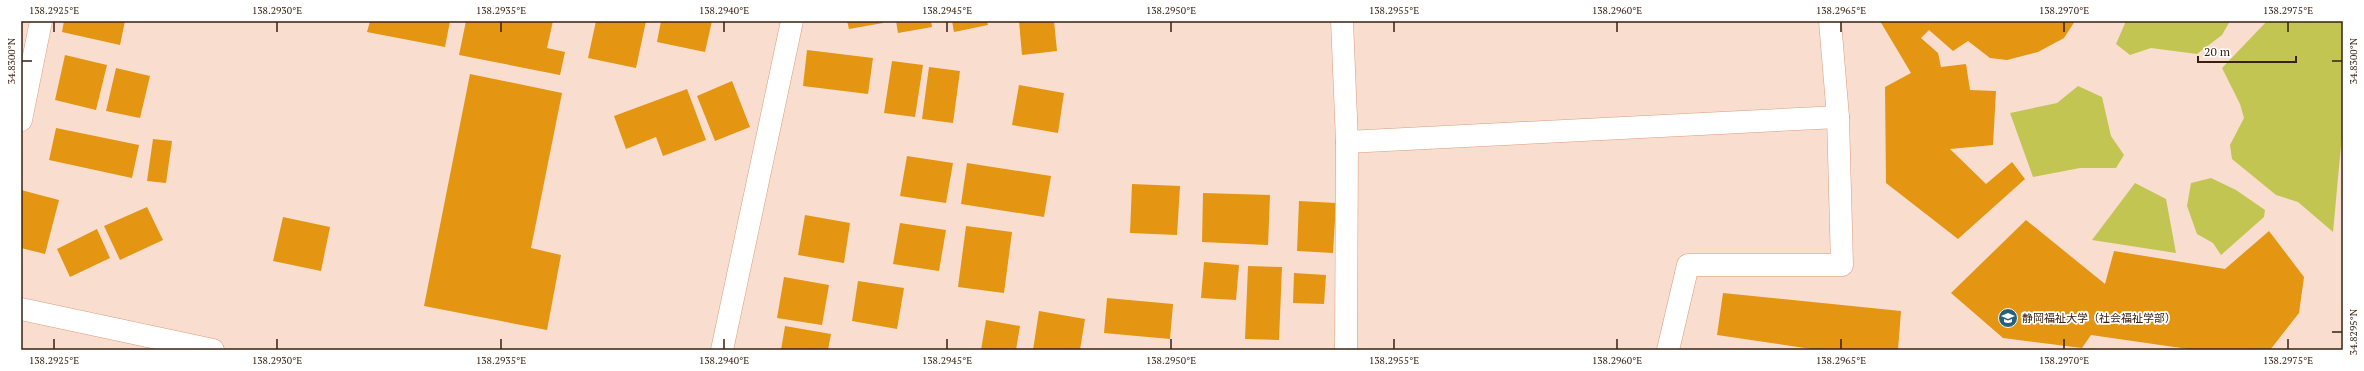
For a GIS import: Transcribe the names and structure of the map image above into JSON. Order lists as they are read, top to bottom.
{
  "places": {
    "school or university": ["静岡福祉大学（社会福祉学部）"]
  },
  "scale_bar": "20 m",
  "coordinates": [
    "138.2925°E",
    "138.2930°E",
    "138.2935°E",
    "138.2940°E",
    "138.2945°E",
    "138.2950°E",
    "138.2955°E",
    "138.2960°E",
    "138.2965°E",
    "138.2970°E",
    "138.2975°E",
    "34.8300°N",
    "34.8295°N"
  ]
}
